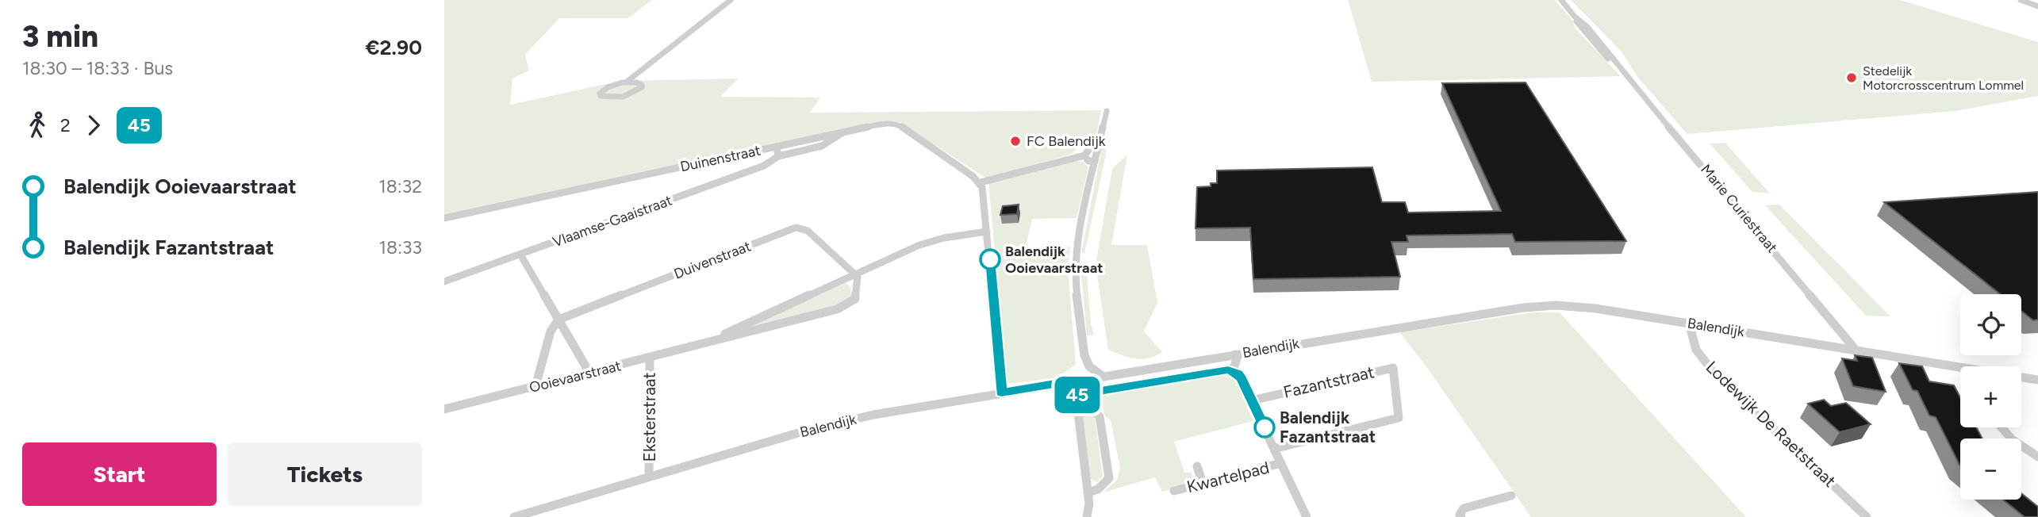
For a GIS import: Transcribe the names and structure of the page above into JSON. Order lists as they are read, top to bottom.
{
  "streets": {
    "street": [
      "Duinenstraat",
      "Marie Curiestraat",
      "Vlaamse-Gaaistraat",
      "Duivenstraat",
      "Balendijk",
      "Ooievaarstraat",
      "Fazantstraat",
      "Eksterstraat",
      "Lodewijk De Raetstraat",
      "Kwartelpad"
    ]
  },
  "crossings": [
    ["Duinenstraat", "Vlaamse-Gaaistraat"],
    ["Marie Curiestraat", "Balendijk"],
    ["Duivenstraat", "Ooievaarstraat"],
    ["Balendijk", "Eksterstraat"],
    ["Balendijk", "Lodewijk De Raetstraat"],
    ["Ooievaarstraat", "Eksterstraat"]
  ],
  "places": [
    "Stedelijk Motorcrosscentrum Lommel",
    "FC Balendijk",
    "Balendijk Ooievaarstraat",
    "Balendijk Fazantstraat"
  ],
  "lines": ["bus line 45"],
  "page": {
    "heading": ["3 min", "18:30 – 18:33 · Bus", "€2.90"],
    "on_map": "45",
    "legs": ["2", "45"],
    "list": [
      {
        "name": "Balendijk Ooievaarstraat",
        "value": "18:32"
      },
      {
        "name": "Balendijk Fazantstraat",
        "value": "18:33"
      }
    ],
    "map_buttons": ["+", "−"],
    "buttons": ["Start", "Tickets"]
  }
}
